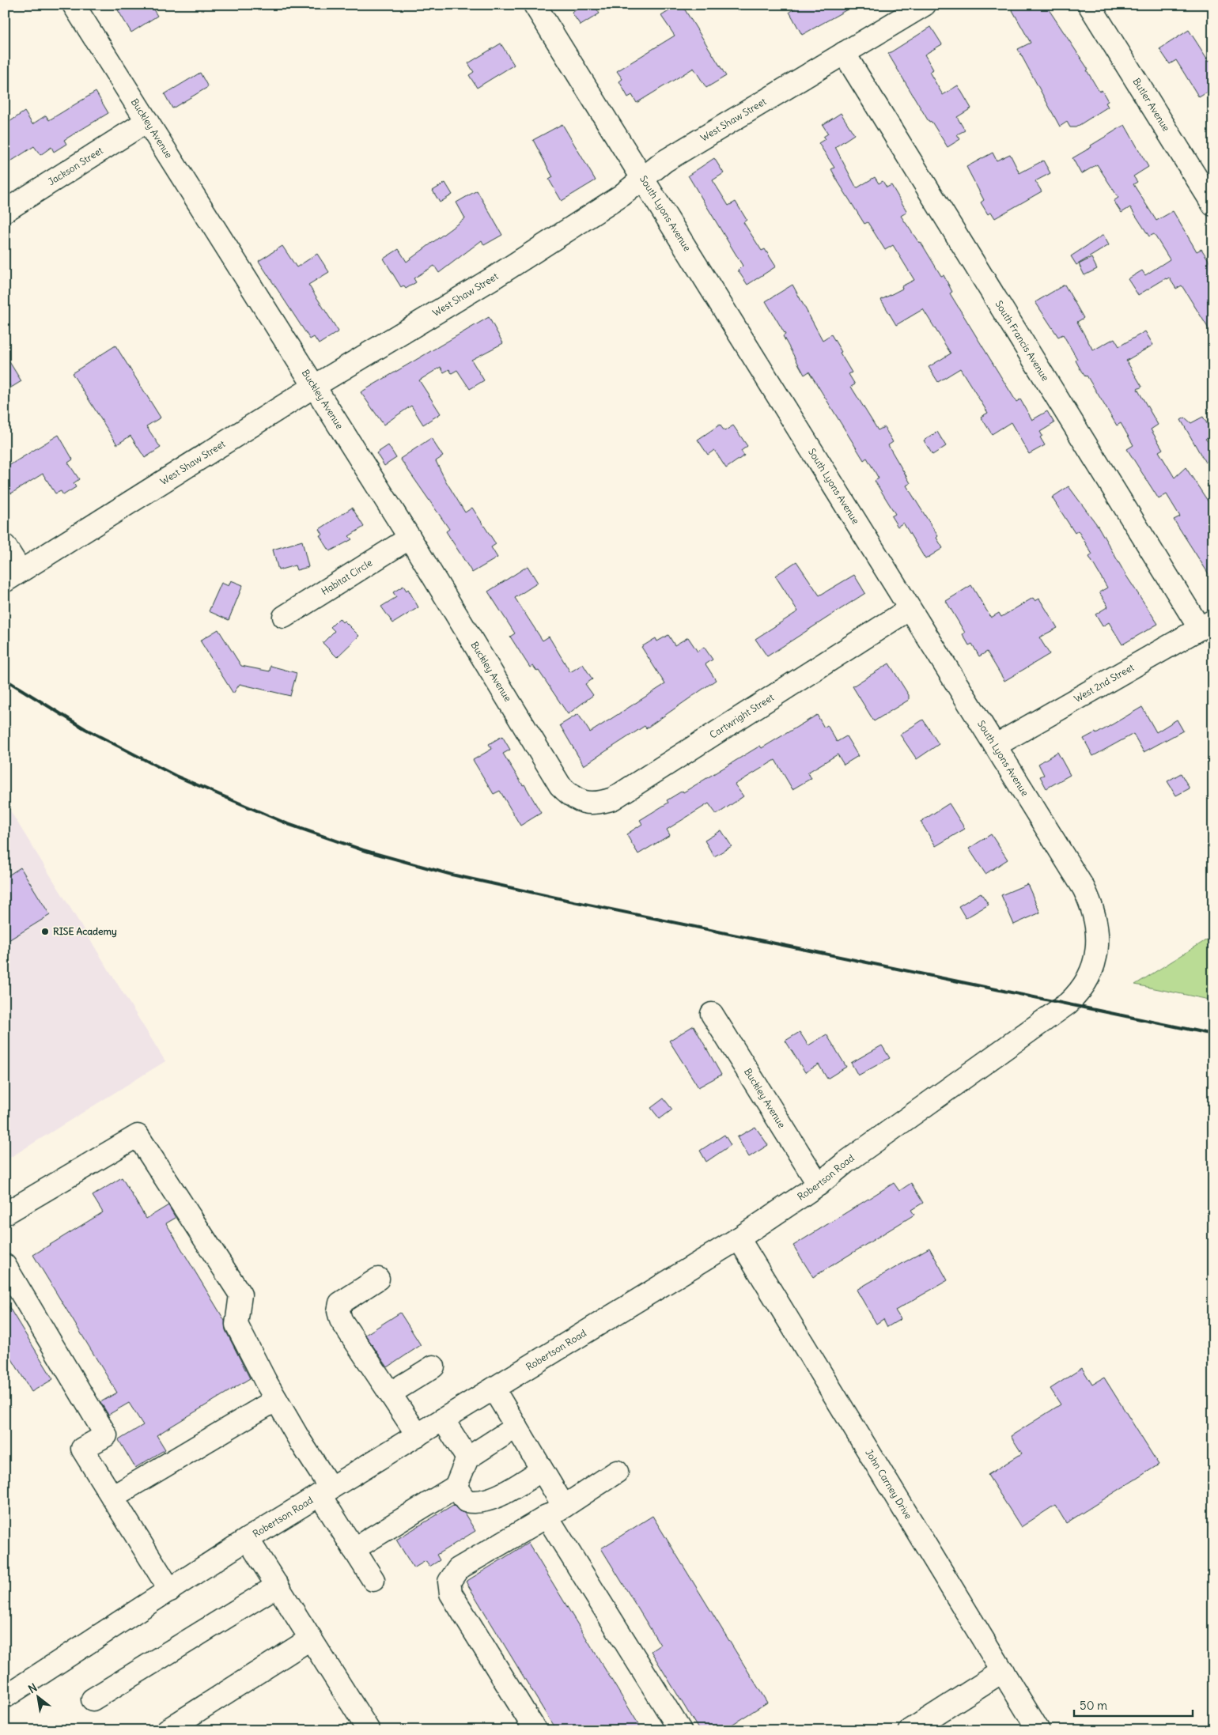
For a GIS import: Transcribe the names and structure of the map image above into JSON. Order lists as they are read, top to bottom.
{
  "streets": {
    "street": [
      "Butler Avenue",
      "West Shaw Street",
      "Buckley Avenue",
      "Jackson Street",
      "South Lyons Avenue",
      "South Francis Avenue",
      "Habitat Circle",
      "West 2nd Street",
      "Cartwright Street",
      "Robertson Road",
      "John Carney Drive"
    ]
  },
  "crossings": [
    ["West Shaw Street", "Buckley Avenue"],
    ["West Shaw Street", "South Lyons Avenue"],
    ["West Shaw Street", "South Francis Avenue"],
    ["Buckley Avenue", "Jackson Street"],
    ["Buckley Avenue", "Habitat Circle"],
    ["Buckley Avenue", "Cartwright Street"],
    ["Buckley Avenue", "Robertson Road"],
    ["South Lyons Avenue", "West 2nd Street"],
    ["South Lyons Avenue", "Cartwright Street"],
    ["South Lyons Avenue", "Robertson Road"],
    ["South Francis Avenue", "West 2nd Street"],
    ["Robertson Road", "John Carney Drive"]
  ],
  "places": ["RISE Academy"],
  "scale_bar": "50 m",
  "north": "top left"
}
